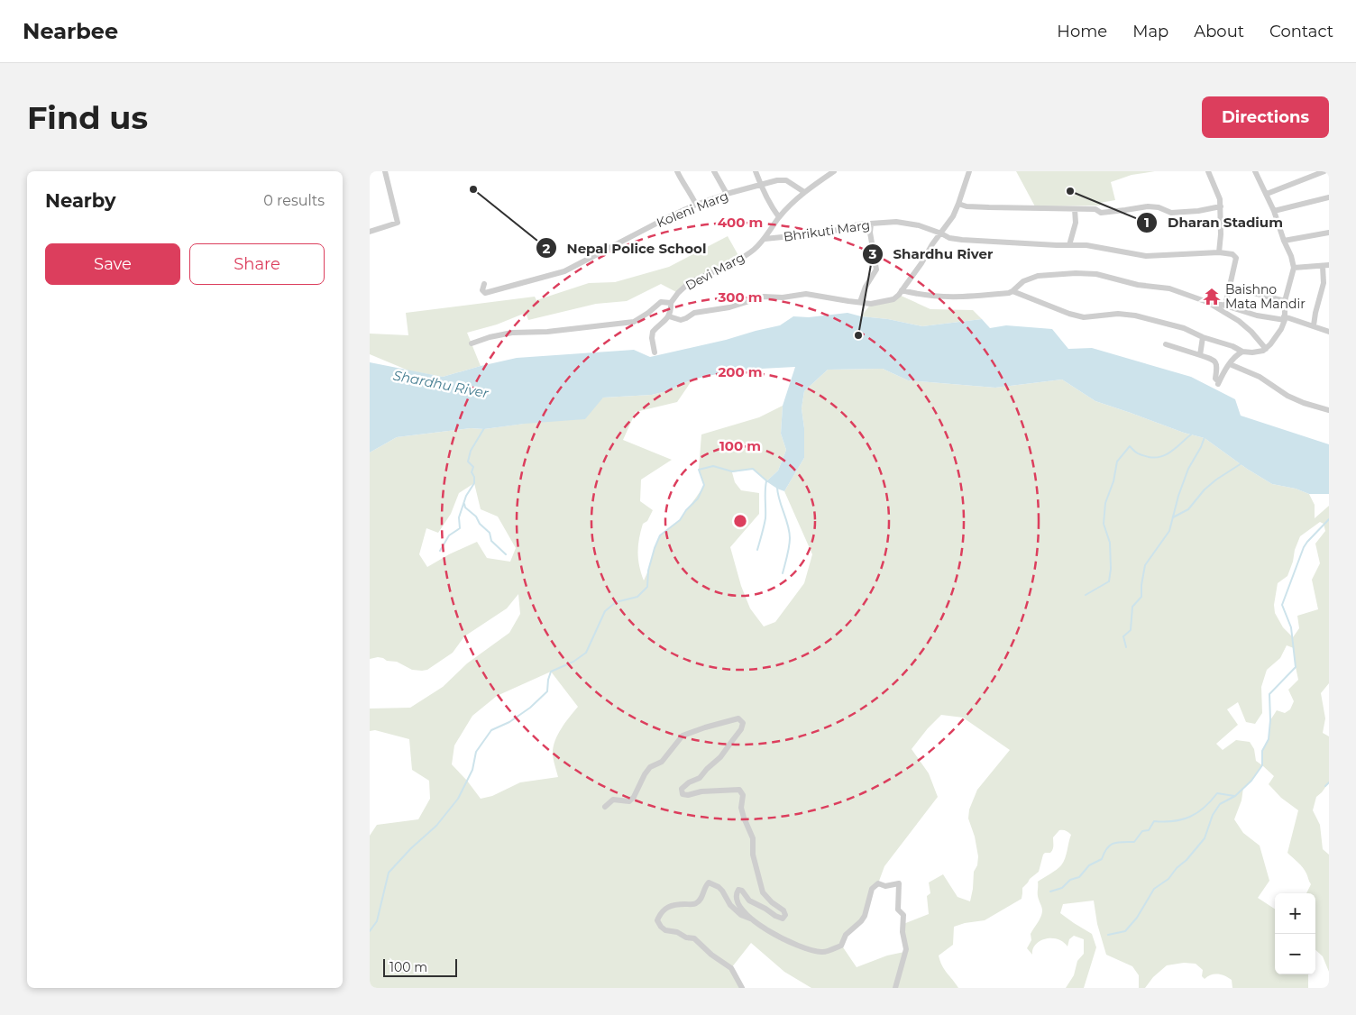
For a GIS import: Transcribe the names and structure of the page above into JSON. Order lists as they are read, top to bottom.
{
  "streets": {
    "street": ["Koleni Marg", "Bhrikuti Marg", "Devi Marg"]
  },
  "crossings": [
    ["Koleni Marg", "Devi Marg"],
    ["Bhrikuti Marg", "Devi Marg"]
  ],
  "water": ["Shardhu River"],
  "places": {
    "other": ["Nepal Police School", "Dharan Stadium", "Shardhu River"],
    "temple": ["Baishno Mata Mandir"]
  },
  "scale_bar": "100 m",
  "page": {
    "header": "Nearbee",
    "nav": [
      "Home",
      "Map",
      "About",
      "Contact"
    ],
    "buttons": [
      "Directions",
      ["Save", "Share"]
    ],
    "title": "Find us",
    "heading": ["Nearby", "0 results"],
    "map_buttons": ["+", "−"],
    "scale": "100 m"
  },
  "rings": [
    "400 m",
    "300 m",
    "200 m",
    "100 m"
  ]
}
